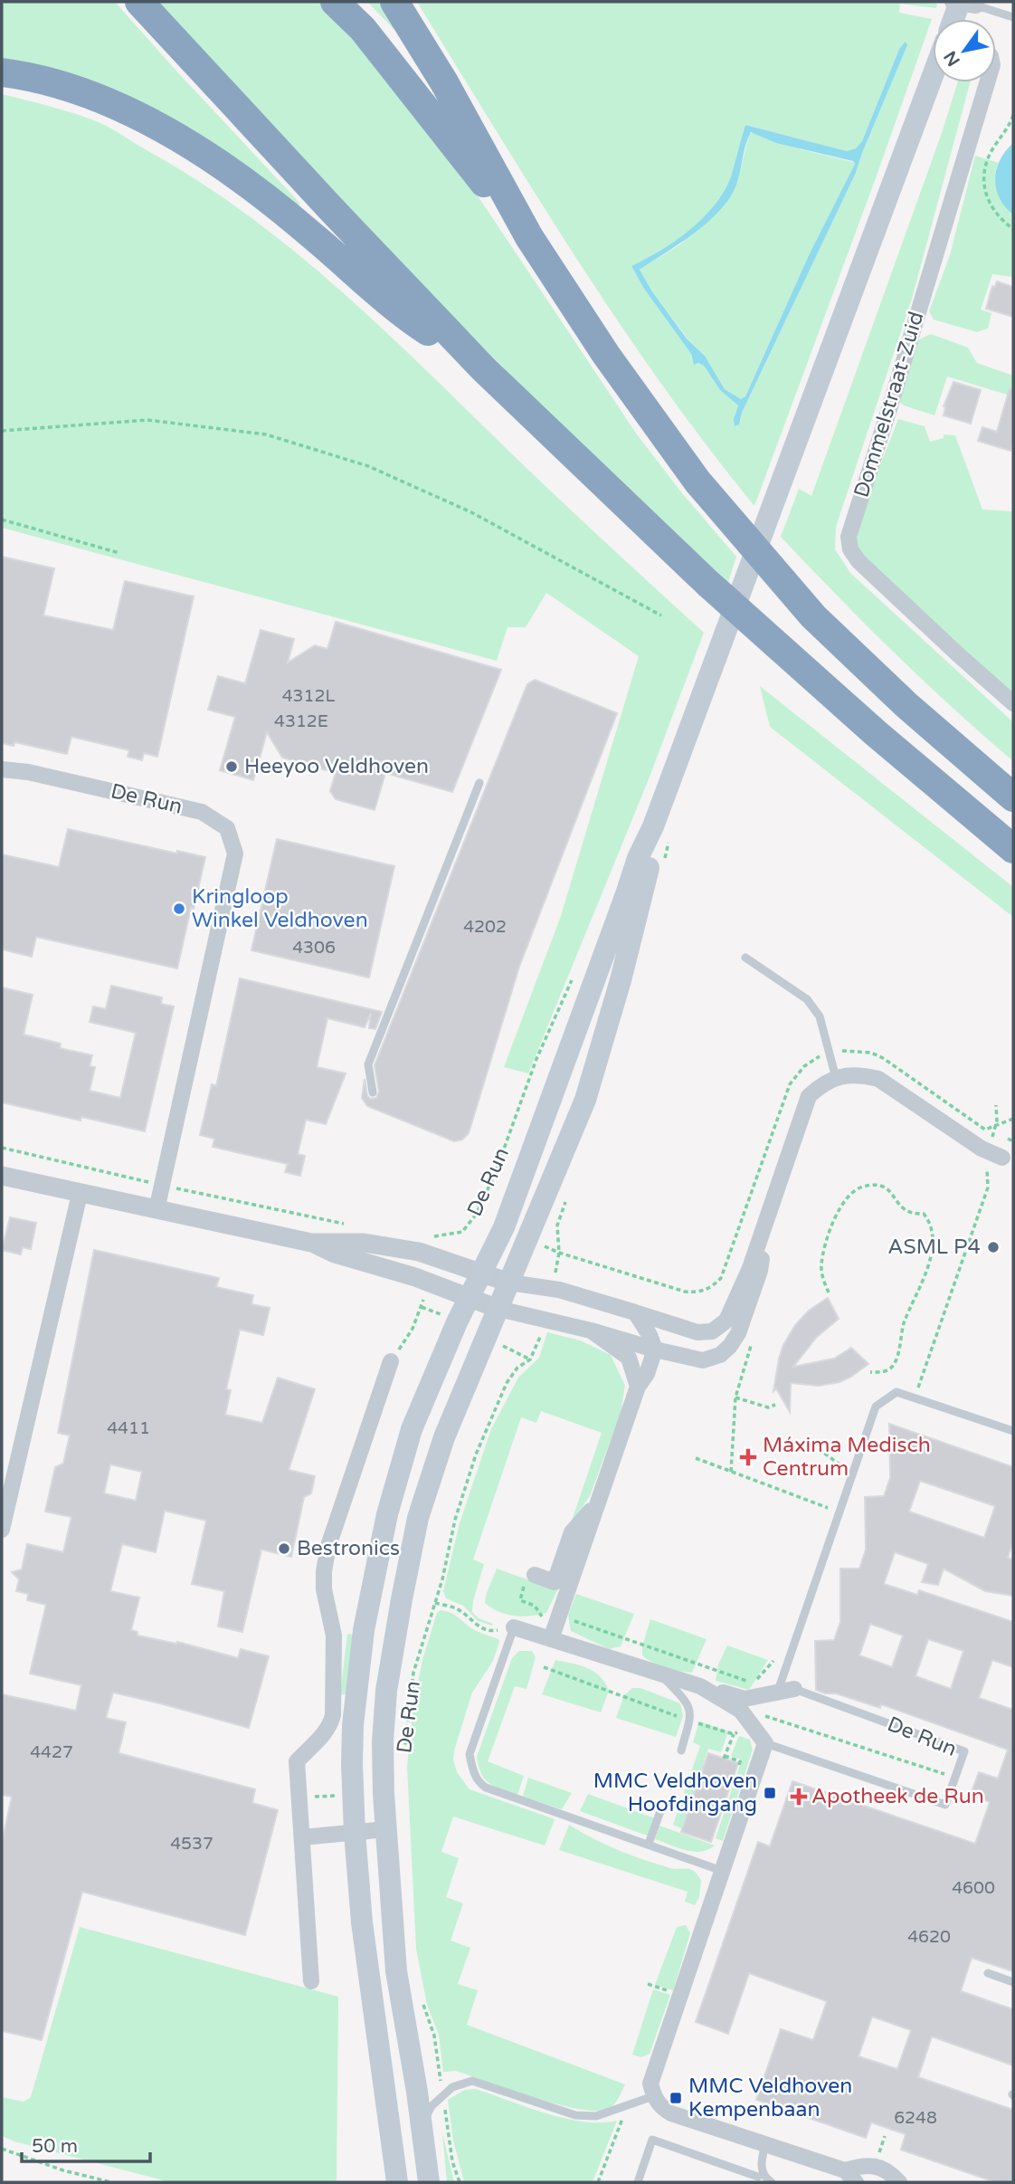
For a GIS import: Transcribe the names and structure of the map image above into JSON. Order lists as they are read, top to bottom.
{
  "streets": {
    "main road": ["De Run"],
    "street": ["Dommelstraat-Zuid"]
  },
  "places": {
    "other": [
      "Heeyoo Veldhoven",
      "Kringloop Winkel Veldhoven",
      "ASML P4",
      "Bestronics"
    ],
    "health": ["Máxima Medisch Centrum", "Apotheek de Run"],
    "transit": ["MMC Veldhoven Hoofdingang", "MMC Veldhoven Kempenbaan"]
  },
  "house_numbers": [
    "4312L",
    "4312E",
    "4202",
    "4306",
    "4411",
    "4427",
    "4537",
    "4600",
    "4620",
    "6248"
  ],
  "scale_bar": "50 m",
  "north": "bottom left"
}
